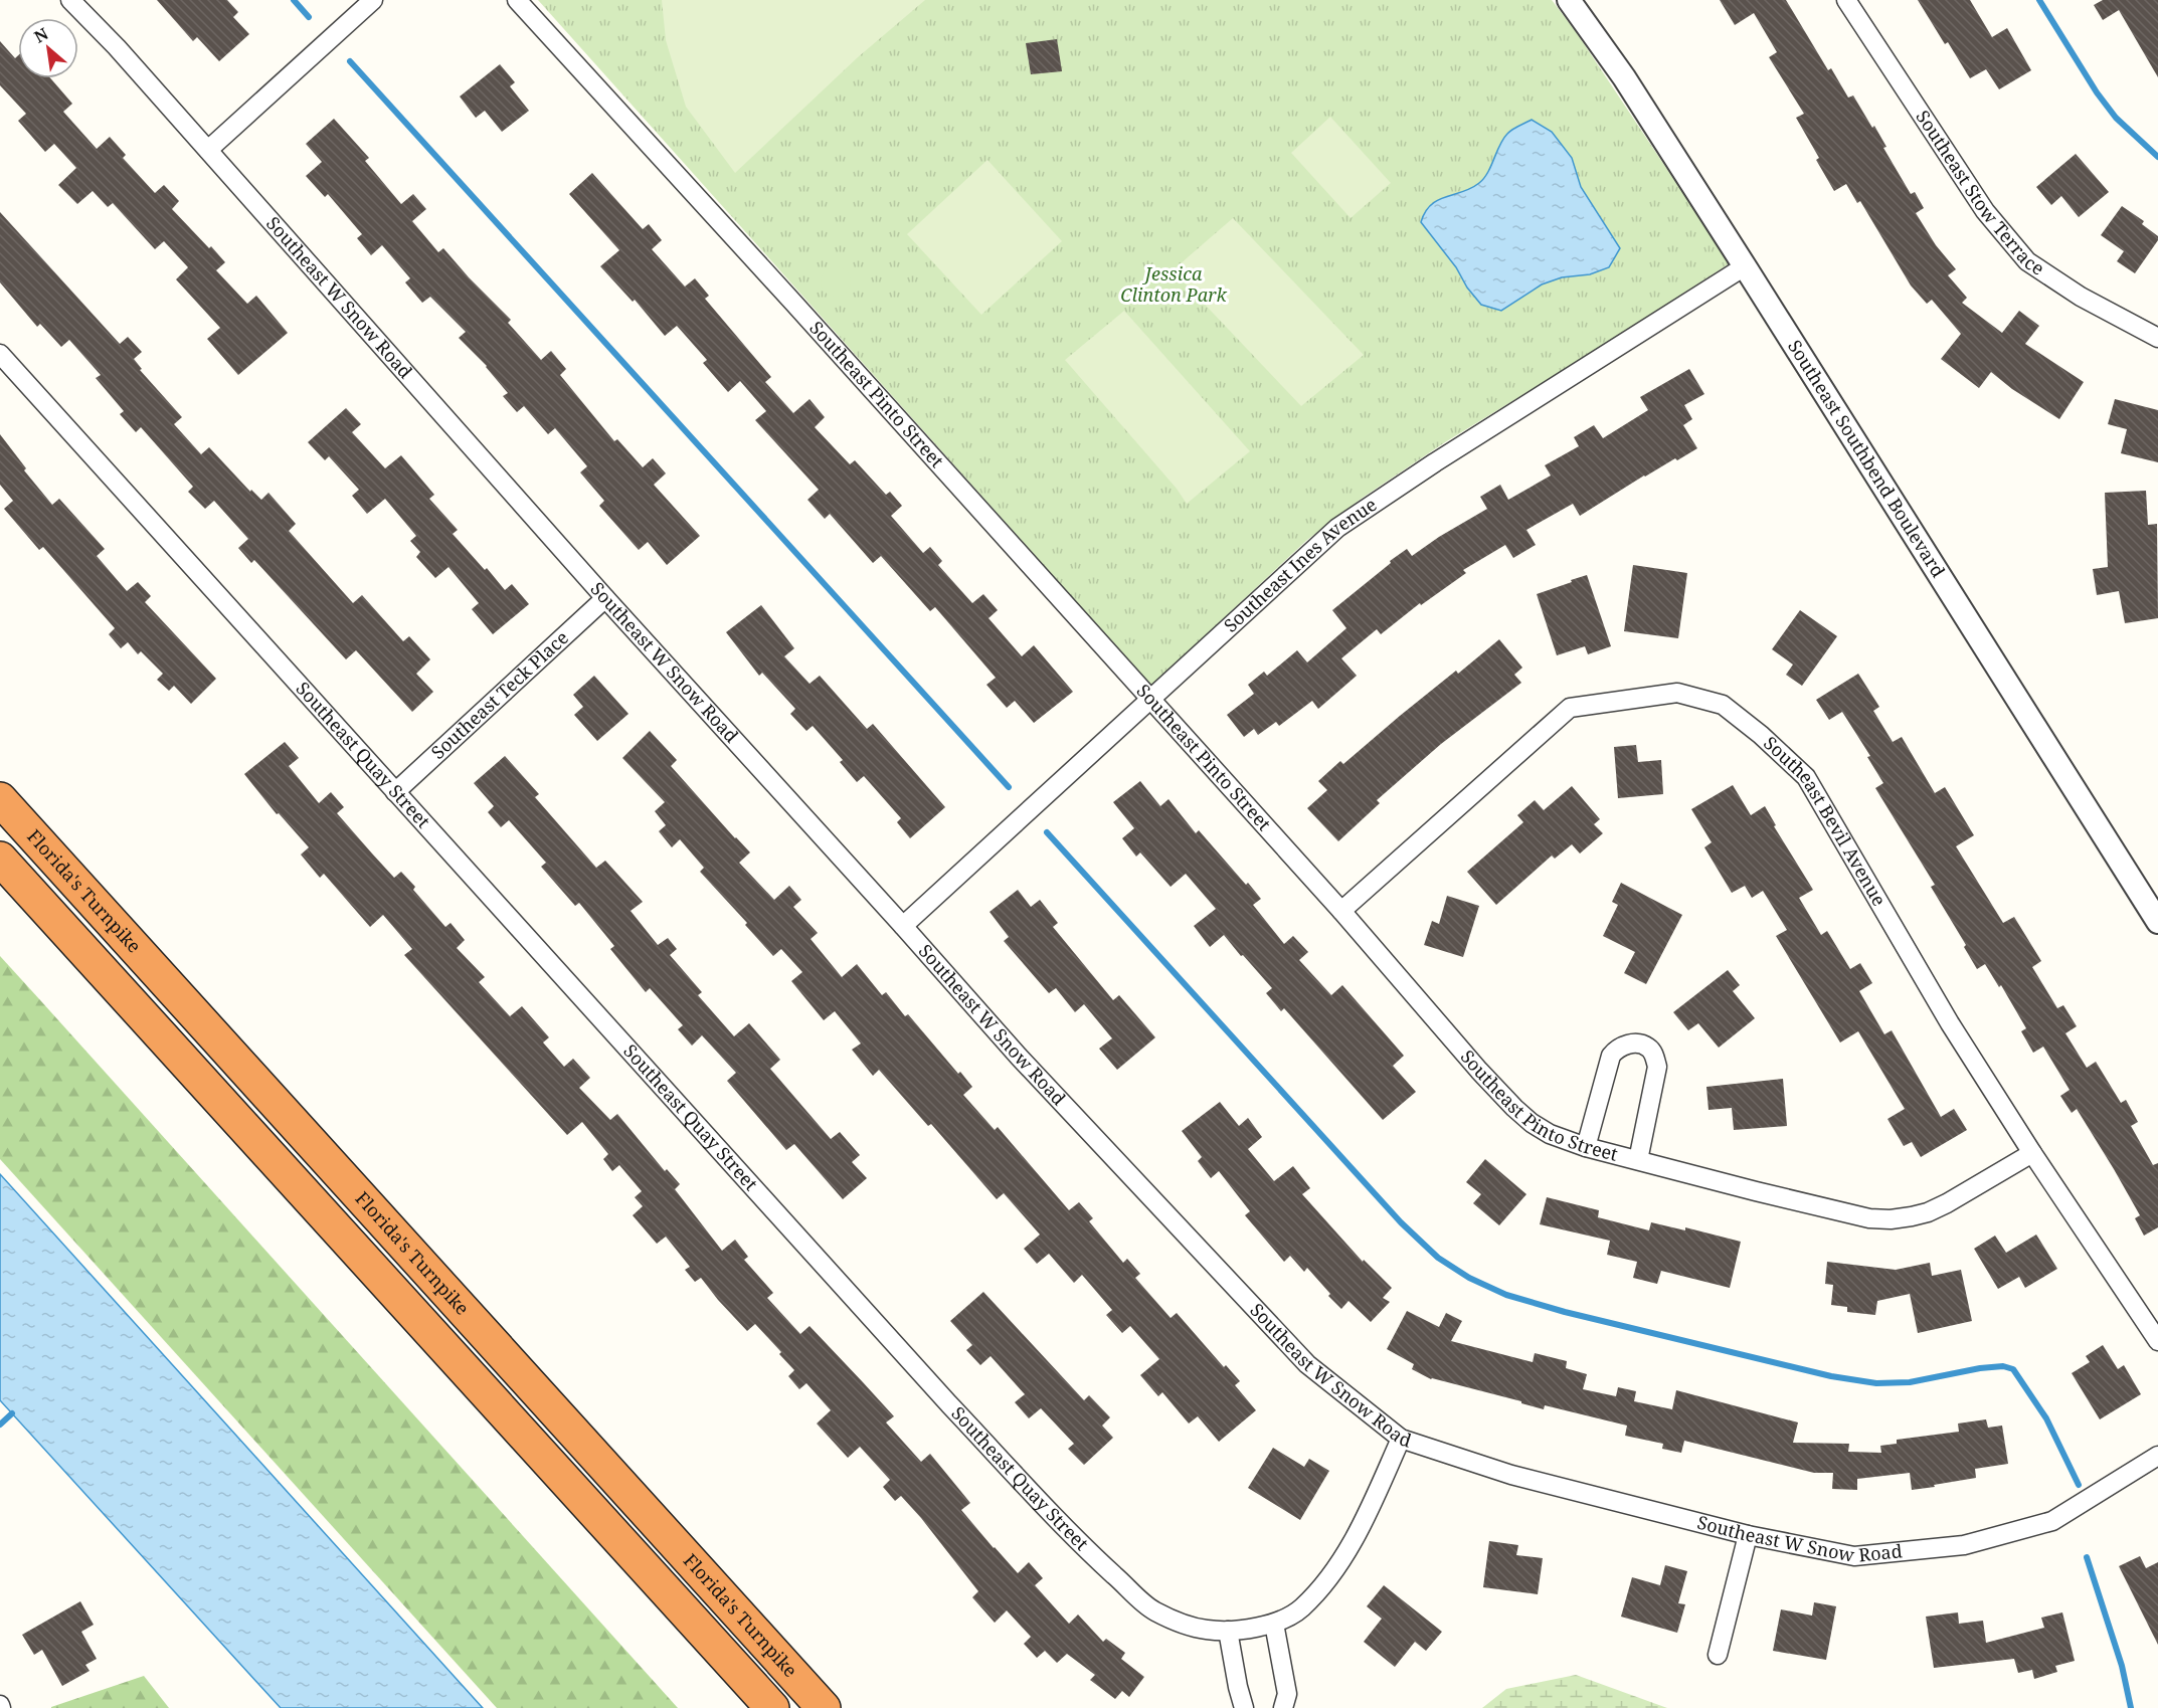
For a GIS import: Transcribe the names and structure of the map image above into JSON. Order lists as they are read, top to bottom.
{
  "streets": {
    "highway": ["Florida's Turnpike"],
    "street": [
      "Southeast Stow Terrace",
      "Southeast W Snow Road",
      "Southeast Pinto Street",
      "Southeast Southbend Boulevard",
      "Southeast Ines Avenue",
      "Southeast Teck Place",
      "Southeast Quay Street",
      "Southeast Bevil Avenue"
    ]
  },
  "crossings": [
    ["Southeast W Snow Road", "Southeast Ines Avenue"],
    ["Southeast W Snow Road", "Southeast Teck Place"],
    ["Southeast W Snow Road", "Southeast Quay Street"],
    ["Southeast Pinto Street", "Southeast Ines Avenue"],
    ["Southeast Pinto Street", "Southeast Bevil Avenue"],
    ["Southeast Southbend Boulevard", "Southeast Ines Avenue"],
    ["Southeast Teck Place", "Southeast Quay Street"]
  ],
  "parks": ["Jessica Clinton Park"],
  "north": "top left"
}
